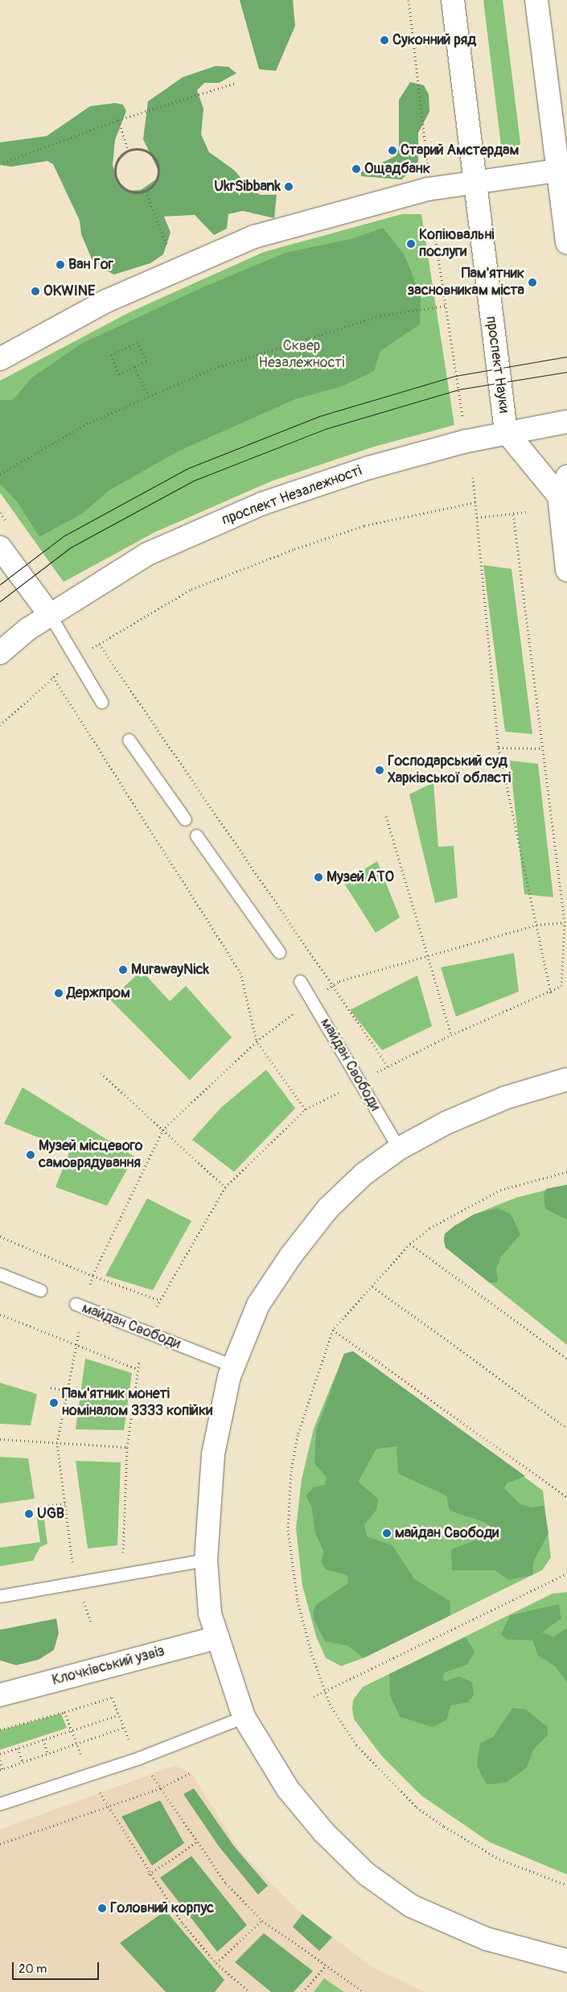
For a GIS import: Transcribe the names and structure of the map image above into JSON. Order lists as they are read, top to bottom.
{
  "streets": {
    "main road": ["проспект Науки", "проспект Незалежності", "Клочківський узвіз"],
    "lane": ["майдан Свободи"]
  },
  "crossings": [
    ["проспект Науки", "проспект Незалежності"]
  ],
  "parks": ["Сквер Незалежності"],
  "places": [
    "Суконний ряд",
    "Старий Амстердам",
    "Ощадбанк",
    "UkrSibbank",
    "Копіювальні послуги",
    "Ван Гог",
    "Пам'ятник засновникам міста",
    "OKWINE",
    "Господарський суд Харківської області",
    "Музей АТО",
    "MurawayNick",
    "Держпром",
    "Музей місцевого самоврядування",
    "Пам'ятник монеті номіналом 3333 копійки",
    "UGB",
    "майдан Свободи",
    "Головний корпус"
  ],
  "scale_bar": "20 m"
}
